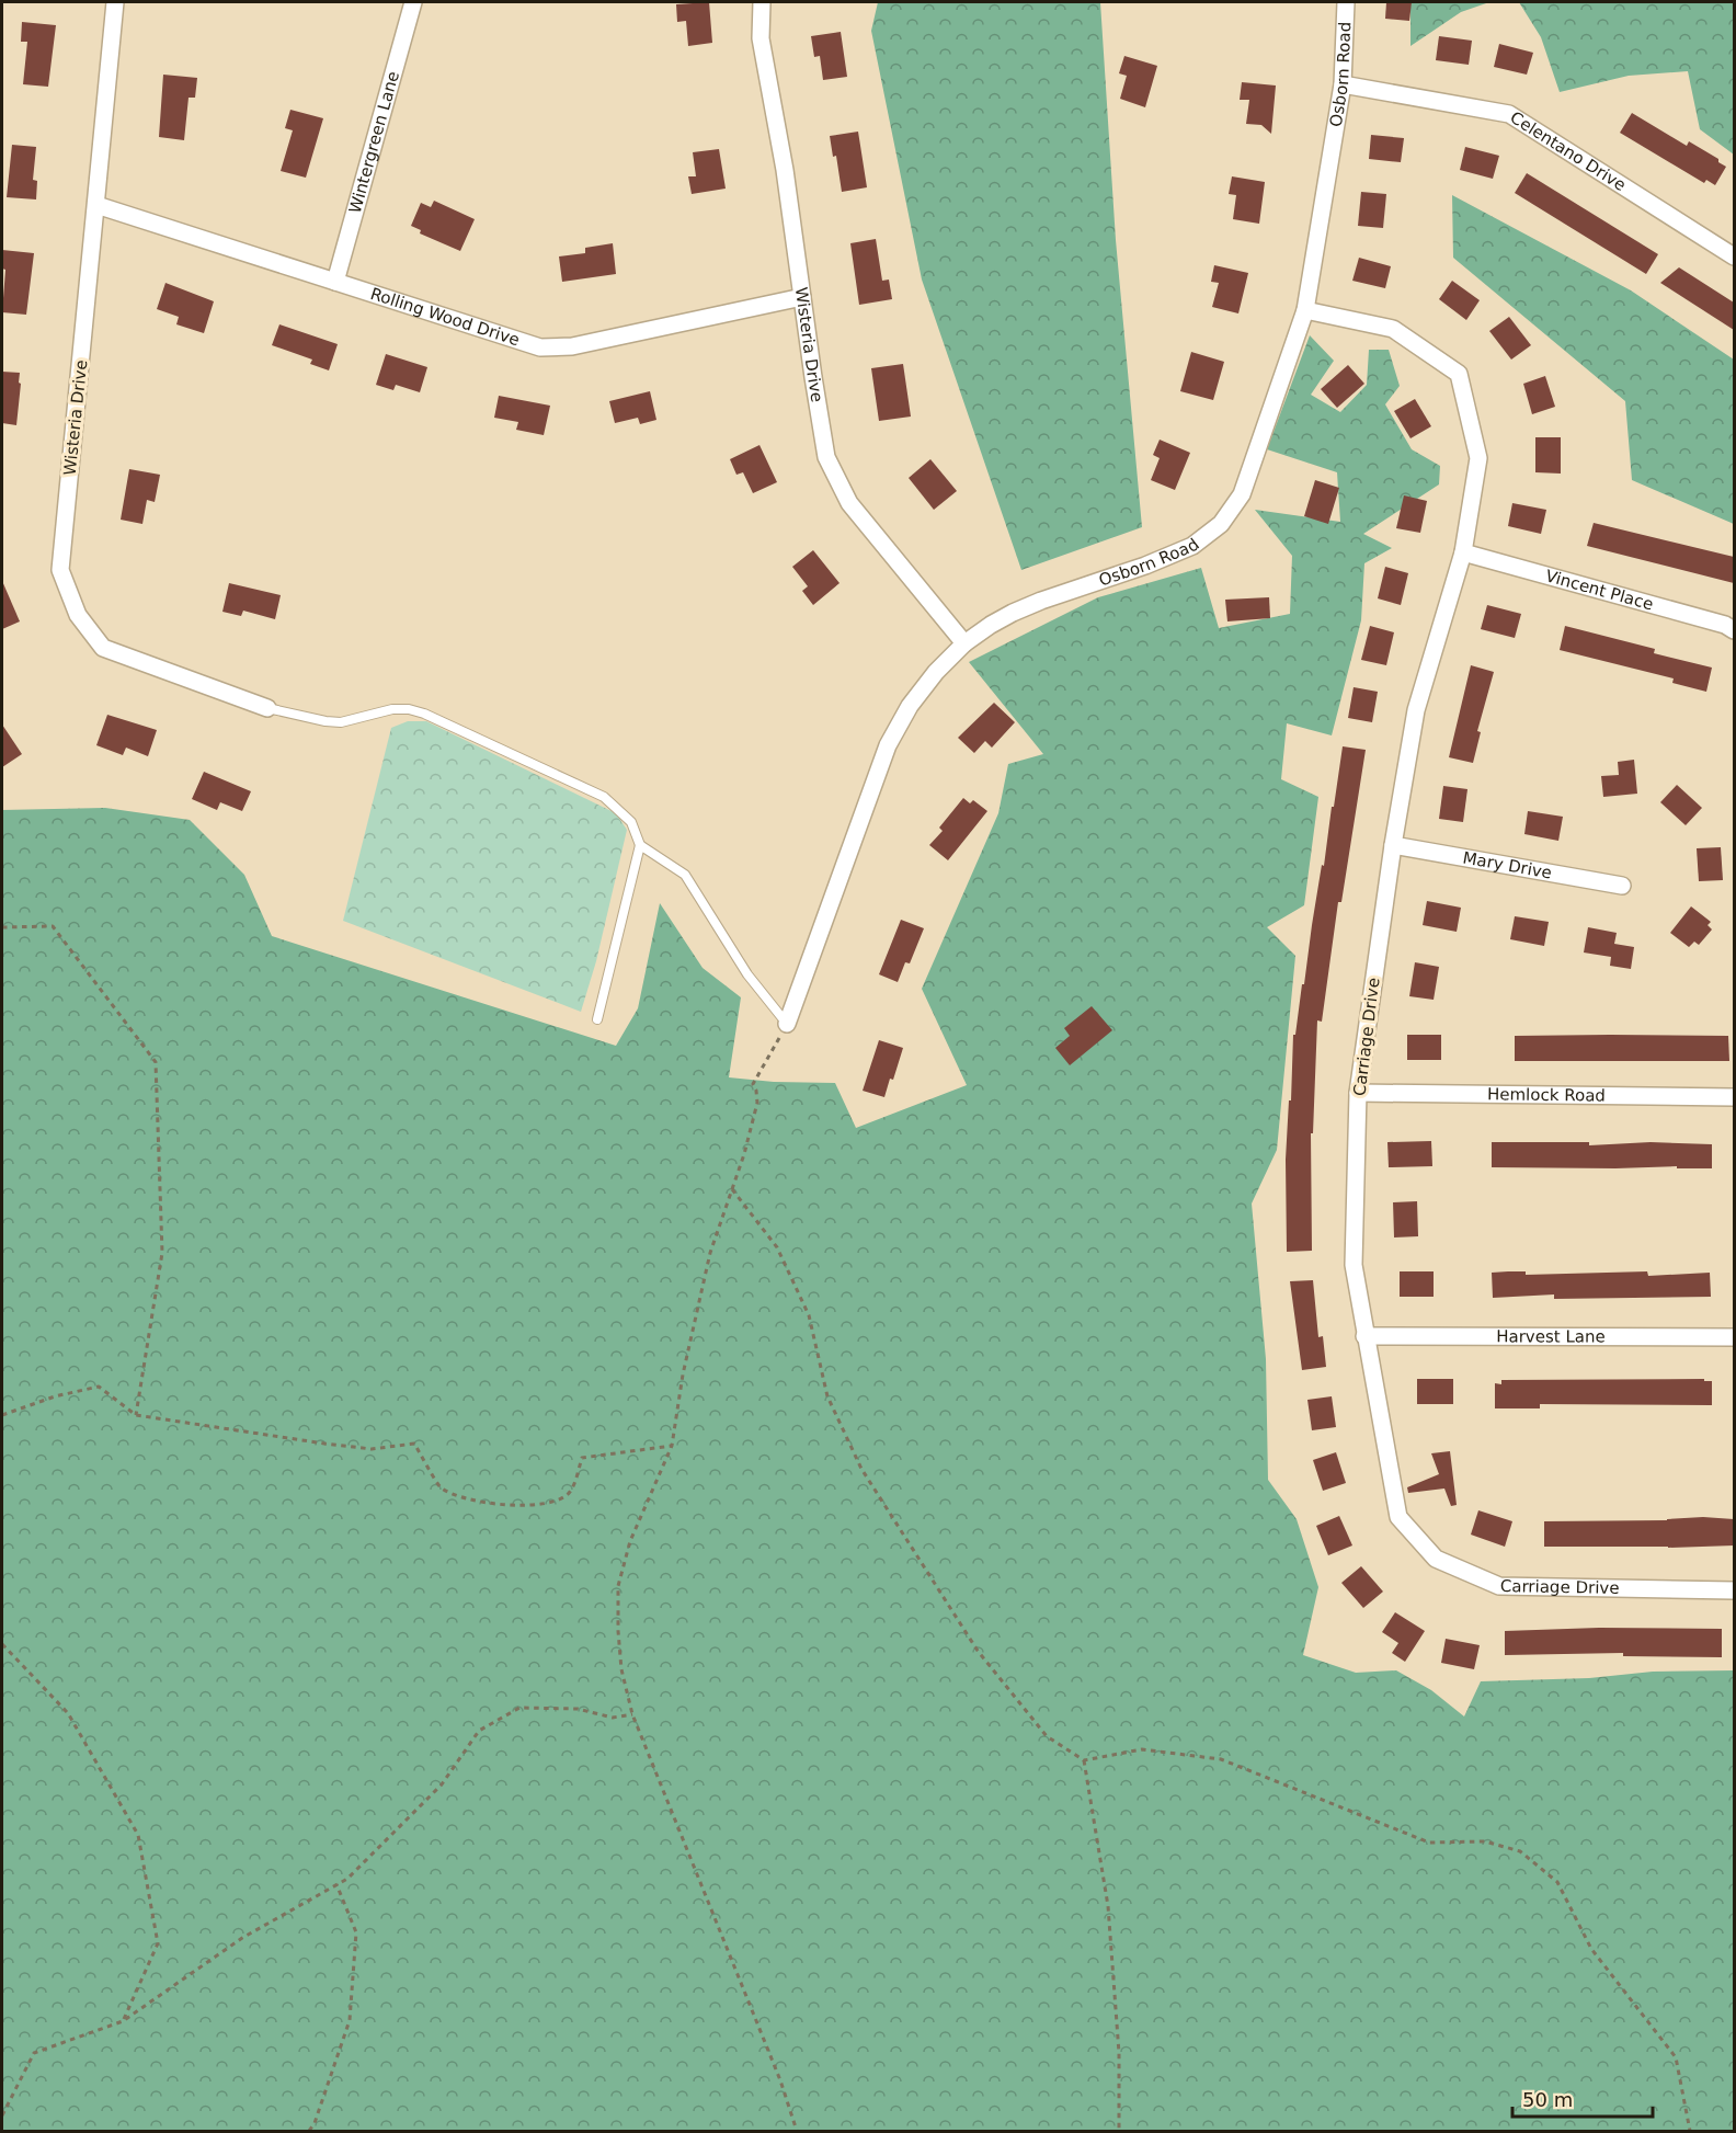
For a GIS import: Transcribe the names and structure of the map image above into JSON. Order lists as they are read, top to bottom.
{
  "streets": {
    "street": [
      "Osborn Road",
      "Wintergreen Lane",
      "Celentano Drive",
      "Rolling Wood Drive",
      "Wisteria Drive",
      "Vincent Place",
      "Mary Drive",
      "Carriage Drive",
      "Hemlock Road",
      "Harvest Lane"
    ]
  },
  "crossings": [
    ["Osborn Road", "Celentano Drive"],
    ["Osborn Road", "Wisteria Drive"],
    ["Osborn Road", "Carriage Drive"],
    ["Wintergreen Lane", "Rolling Wood Drive"],
    ["Rolling Wood Drive", "Wisteria Drive"],
    ["Vincent Place", "Carriage Drive"],
    ["Mary Drive", "Carriage Drive"],
    ["Carriage Drive", "Hemlock Road"],
    ["Carriage Drive", "Harvest Lane"]
  ],
  "scale_bar": "50 m"
}
